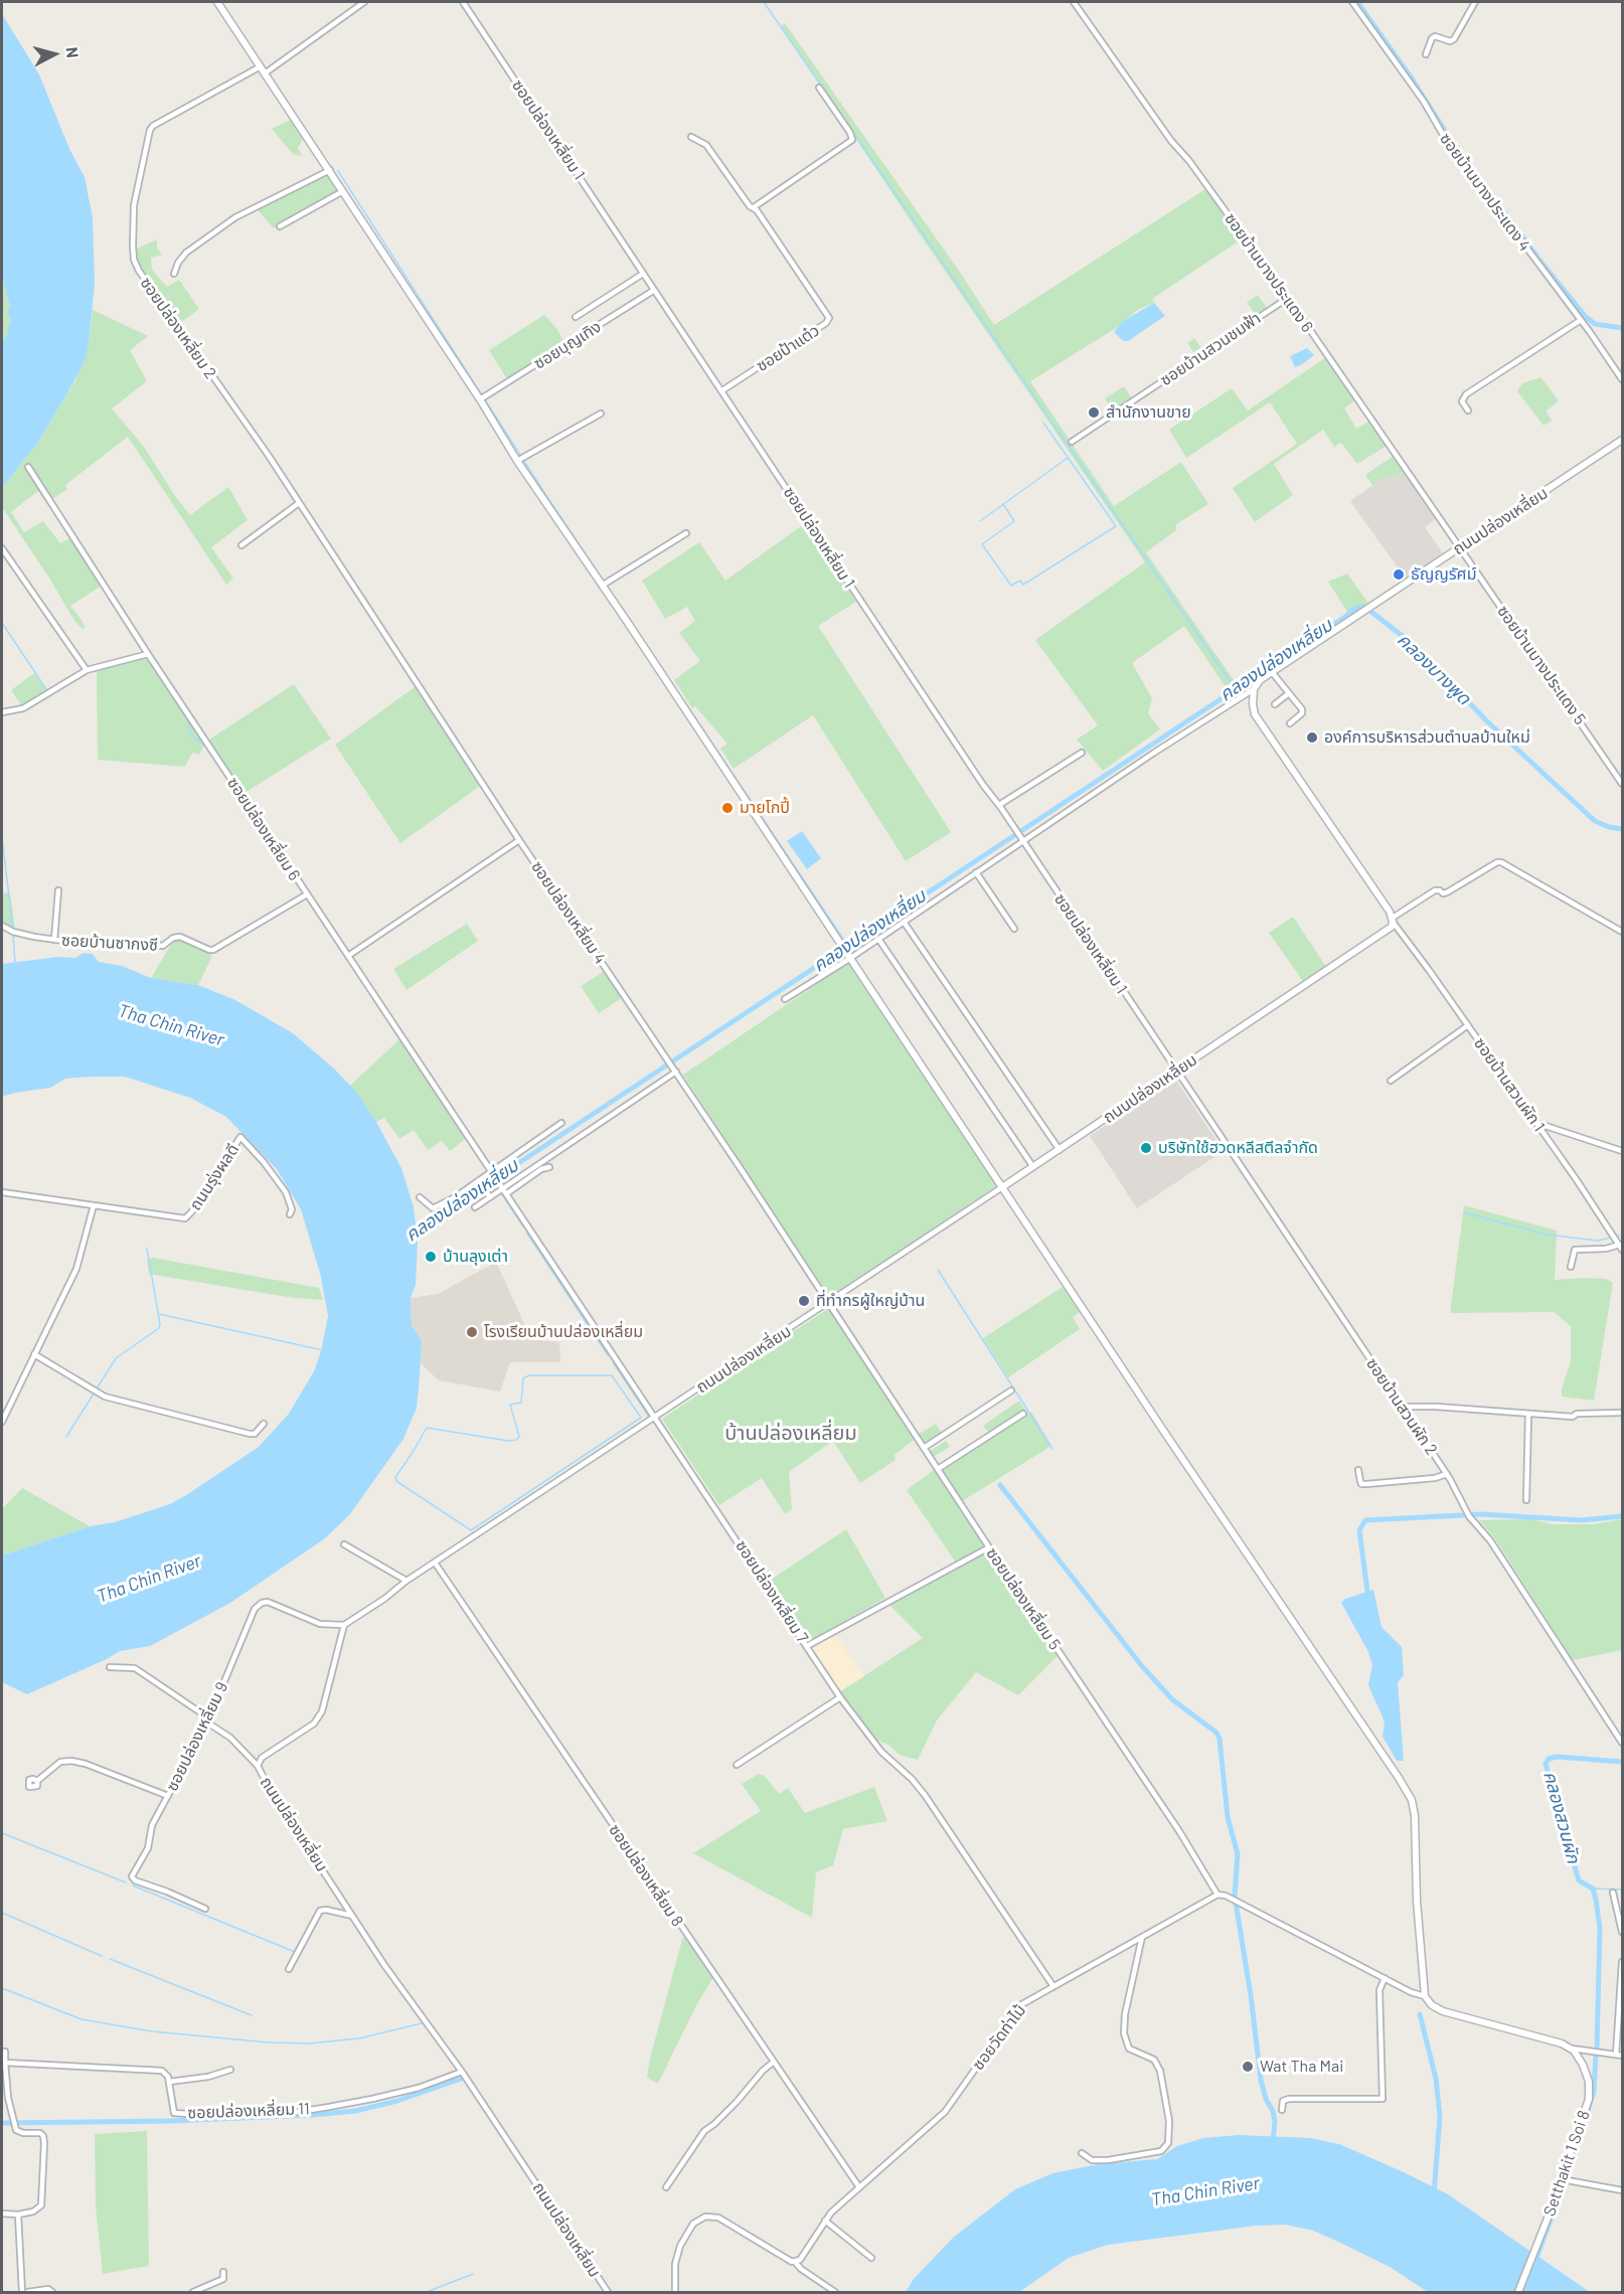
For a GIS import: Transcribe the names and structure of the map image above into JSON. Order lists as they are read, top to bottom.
{
  "streets": {
    "street": [
      "ซอยปล่องเหลี่ยม 1",
      "ซอยบ้านบางประแดง 4",
      "ซอยบ้านบางประแดง 6",
      "ซอยปล่องเหลี่ยม 2",
      "ซอยบุญเทิง",
      "ซอยป้าแต๋ว",
      "ซอยบ้านสวนชมฟ้า",
      "ถนนปล่องเหลี่ยม",
      "ซอยบ้านบางประแดง 5",
      "ซอยปล่องเหลี่ยม 6",
      "ซอยปล่องเหลี่ยม 4",
      "ซอยบ้านซากงซี",
      "ซอยบ้านสวนผัก 1",
      "ถนนรุ่งผลดี",
      "ซอยบ้านสวนผัก 2",
      "ซอยปล่องเหลี่ยม 7",
      "ซอยปล่องเหลี่ยม 5",
      "ซอยปล่องเหลี่ยม 9",
      "ซอยปล่องเหลี่ยม 8",
      "ซอยวัดท่าไม้",
      "ซอยปล่องเหลี่ยม 11",
      "Setthakit 1 Soi 8"
    ]
  },
  "crossings": [
    ["ซอยปล่องเหลี่ยม 1", "ซอยบุญเทิง"],
    ["ซอยปล่องเหลี่ยม 1", "ซอยป้าแต๋ว"],
    ["ซอยปล่องเหลี่ยม 1", "ถนนปล่องเหลี่ยม"],
    ["ซอยปล่องเหลี่ยม 1", "ซอยบ้านสวนผัก 2"],
    ["ซอยบ้านบางประแดง 6", "ซอยบ้านสวนชมฟ้า"],
    ["ซอยบ้านบางประแดง 6", "ถนนปล่องเหลี่ยม"],
    ["ซอยบ้านบางประแดง 6", "ซอยบ้านบางประแดง 5"],
    ["ซอยปล่องเหลี่ยม 2", "ซอยปล่องเหลี่ยม 4"],
    ["ถนนปล่องเหลี่ยม", "ซอยบ้านบางประแดง 5"],
    ["ถนนปล่องเหลี่ยม", "ซอยปล่องเหลี่ยม 4"],
    ["ถนนปล่องเหลี่ยม", "ซอยบ้านสวนผัก 1"],
    ["ถนนปล่องเหลี่ยม", "ซอยบ้านสวนผัก 2"],
    ["ถนนปล่องเหลี่ยม", "ซอยปล่องเหลี่ยม 7"],
    ["ถนนปล่องเหลี่ยม", "ซอยปล่องเหลี่ยม 5"],
    ["ถนนปล่องเหลี่ยม", "ซอยปล่องเหลี่ยม 9"],
    ["ถนนปล่องเหลี่ยม", "ซอยปล่องเหลี่ยม 8"],
    ["ถนนปล่องเหลี่ยม", "ซอยปล่องเหลี่ยม 11"],
    ["ซอยปล่องเหลี่ยม 6", "ซอยบ้านซากงซี"],
    ["ซอยปล่องเหลี่ยม 6", "ซอยปล่องเหลี่ยม 7"],
    ["ซอยปล่องเหลี่ยม 4", "ซอยปล่องเหลี่ยม 5"],
    ["ซอยปล่องเหลี่ยม 7", "ซอยวัดท่าไม้"],
    ["ซอยปล่องเหลี่ยม 5", "ซอยวัดท่าไม้"],
    ["ซอยปล่องเหลี่ยม 8", "ซอยวัดท่าไม้"]
  ],
  "districts": ["บ้านปล่องเหลี่ยม"],
  "water": [
    "คลองปล่องเหลี่ยม",
    "คลองบางพูด",
    "Tha Chin River",
    "คลองสวนผัก"
  ],
  "places": [
    "สำนักงานขาย",
    "ธัญญรัศม์",
    "องค์การบริหารส่วนตำบลบ้านใหม่",
    "มายโกปี้",
    "บริษัทใช้ฮวดหลีสตีลจำกัด",
    "บ้านลุงเต่า",
    "ที่ทำกรผู้ใหญ่บ้าน",
    "โรงเรียนบ้านปล่องเหลี่ยม",
    "Wat Tha Mai"
  ],
  "north": "right"
}
